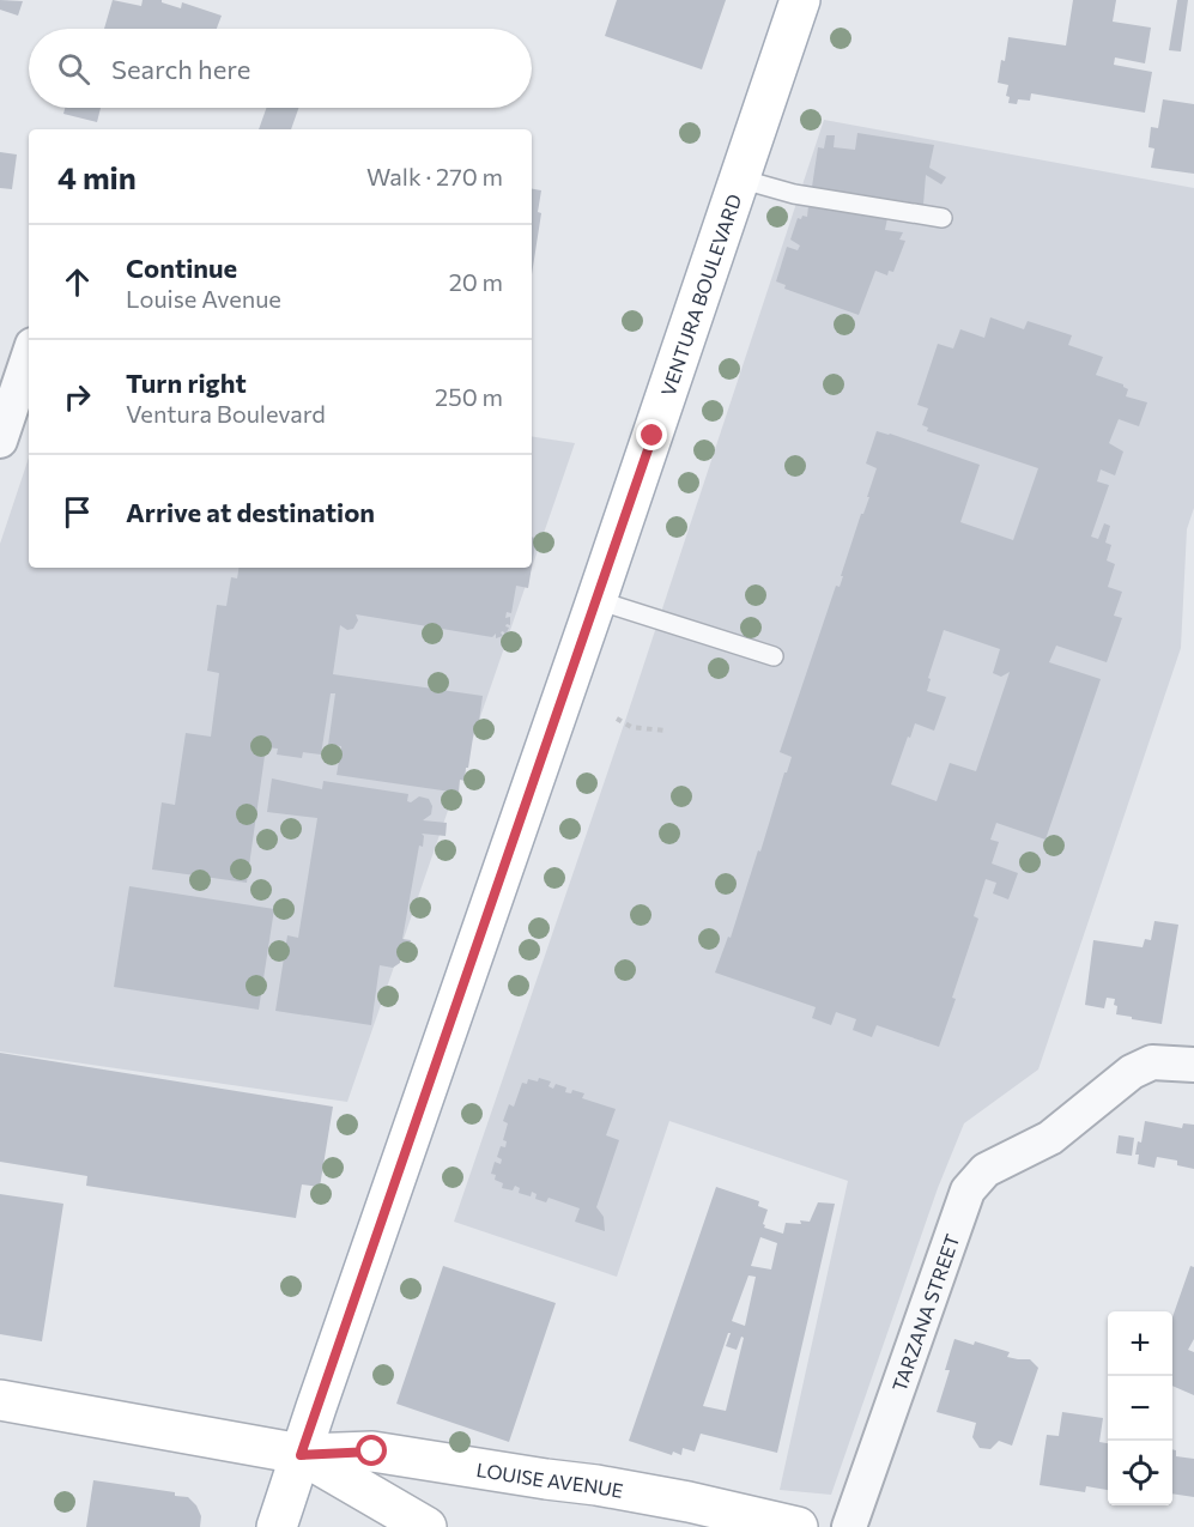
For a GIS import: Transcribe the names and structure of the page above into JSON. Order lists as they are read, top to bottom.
{
  "streets": {
    "main road": ["VENTURA BOULEVARD", "LOUISE AVENUE"],
    "street": ["TARZANA STREET"]
  },
  "crossings": [
    ["VENTURA BOULEVARD", "LOUISE AVENUE"]
  ],
  "page": {
    "search": "Search here",
    "heading": ["4 min", "Walk · 270 m"],
    "list": [
      ["Continue", "Louise Avenue", "20 m"],
      ["Turn right", "Ventura Boulevard", "250 m"],
      "Arrive at destination"
    ],
    "map_buttons": ["+", "−"]
  }
}
